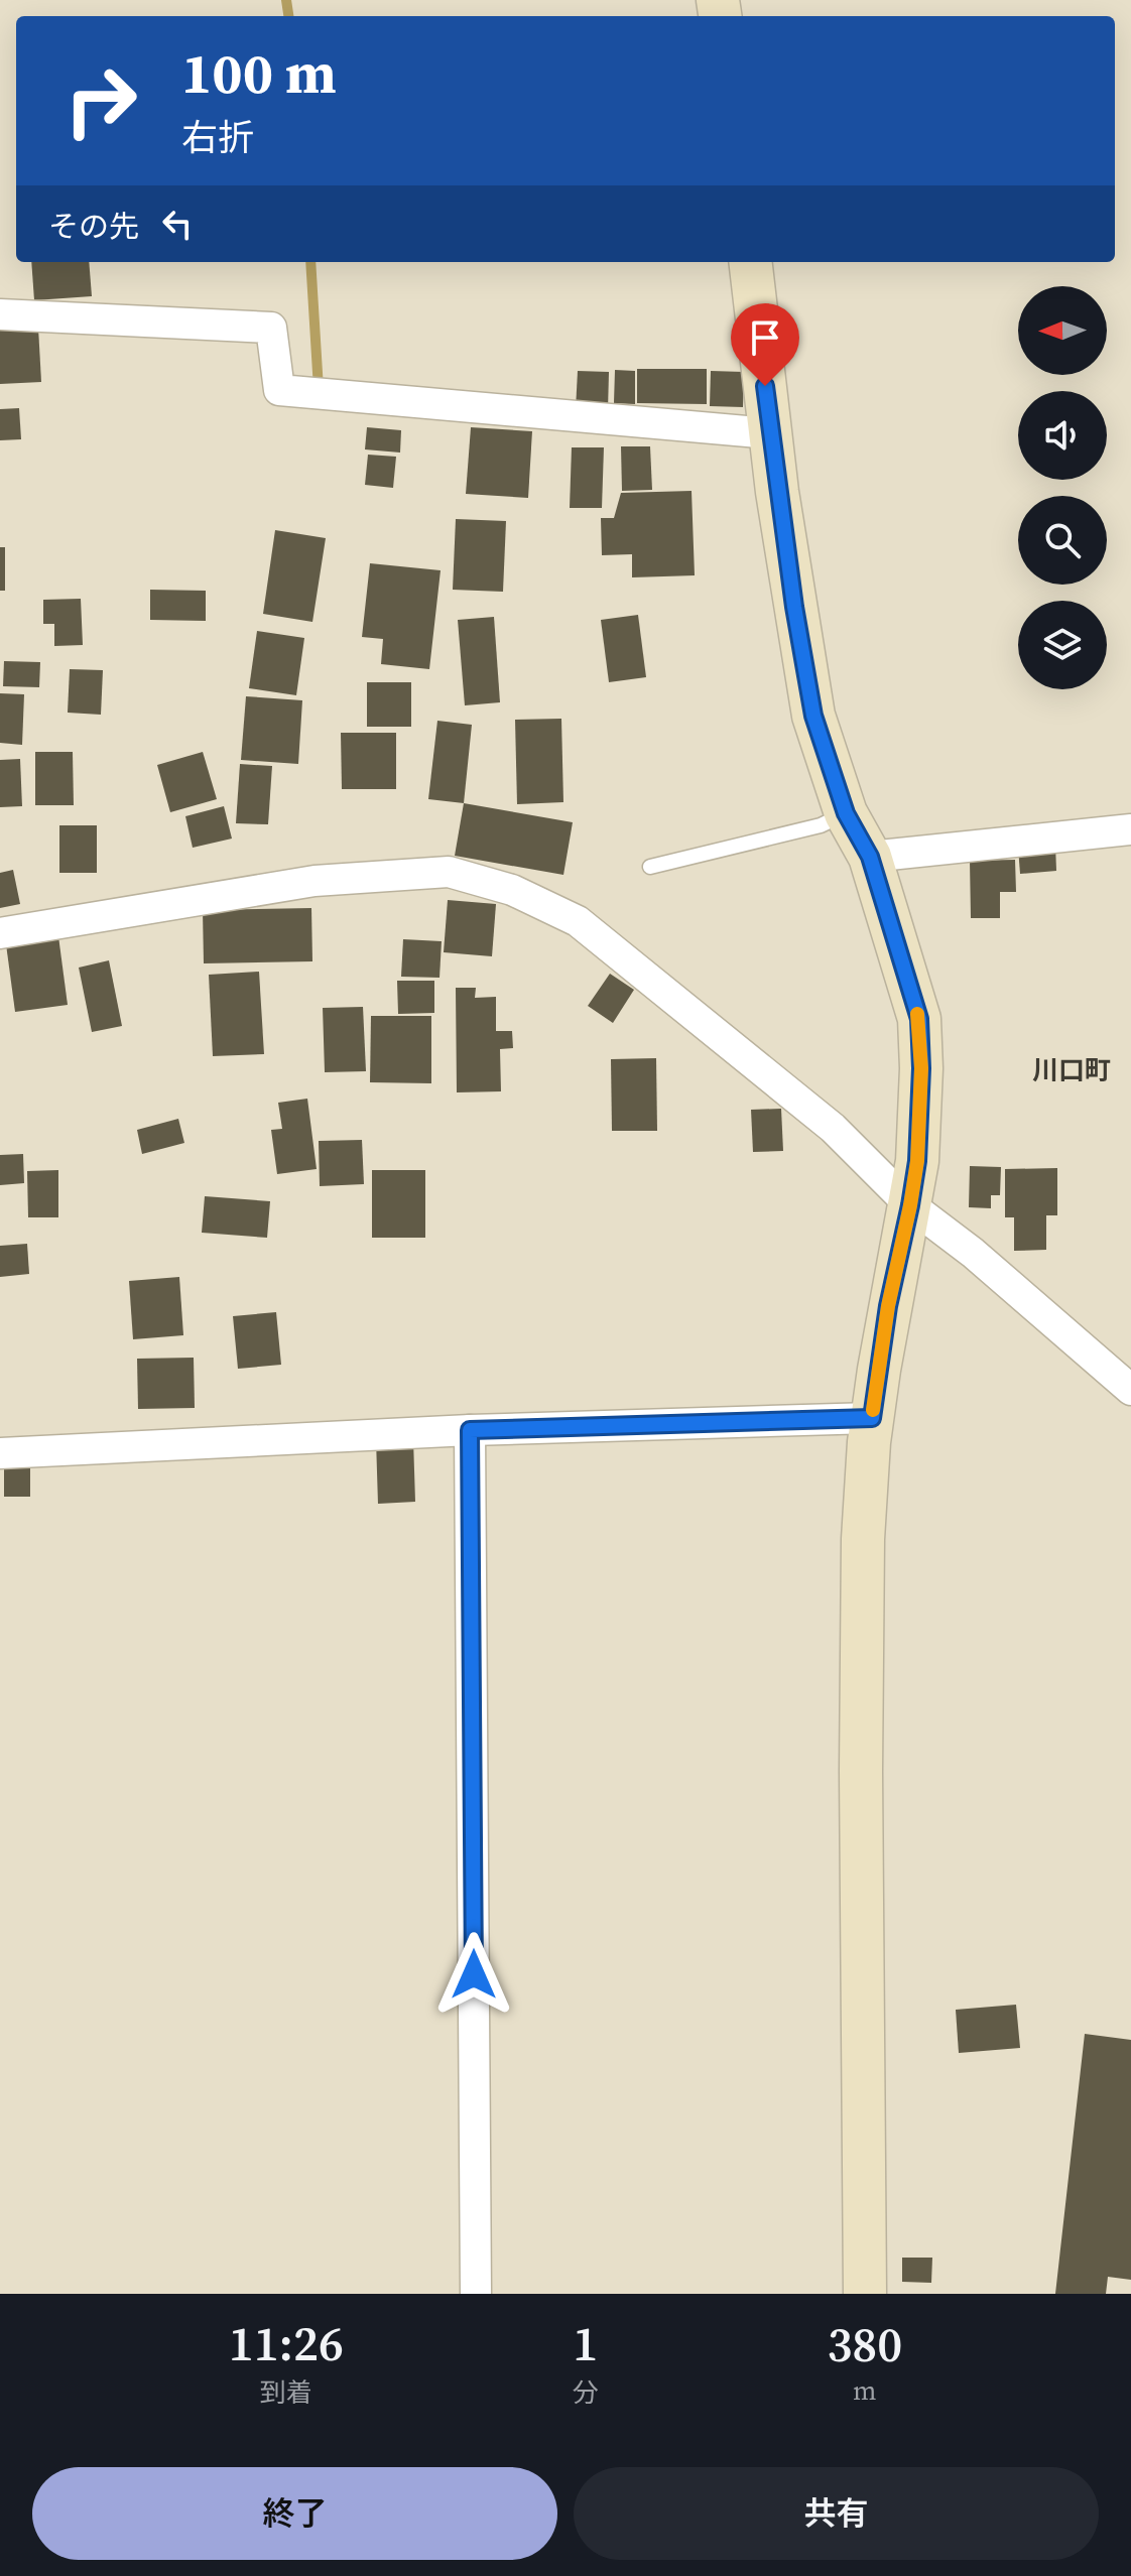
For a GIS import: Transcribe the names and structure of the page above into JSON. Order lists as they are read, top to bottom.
{
  "districts": ["川口町"],
  "north": "left",
  "page": {
    "turn": ["100 m", "右折"],
    "then": "その先",
    "eta": [
      "11:26",
      "到着",
      "1",
      "分",
      "380",
      "m"
    ],
    "buttons": ["終了", "共有"]
  }
}
